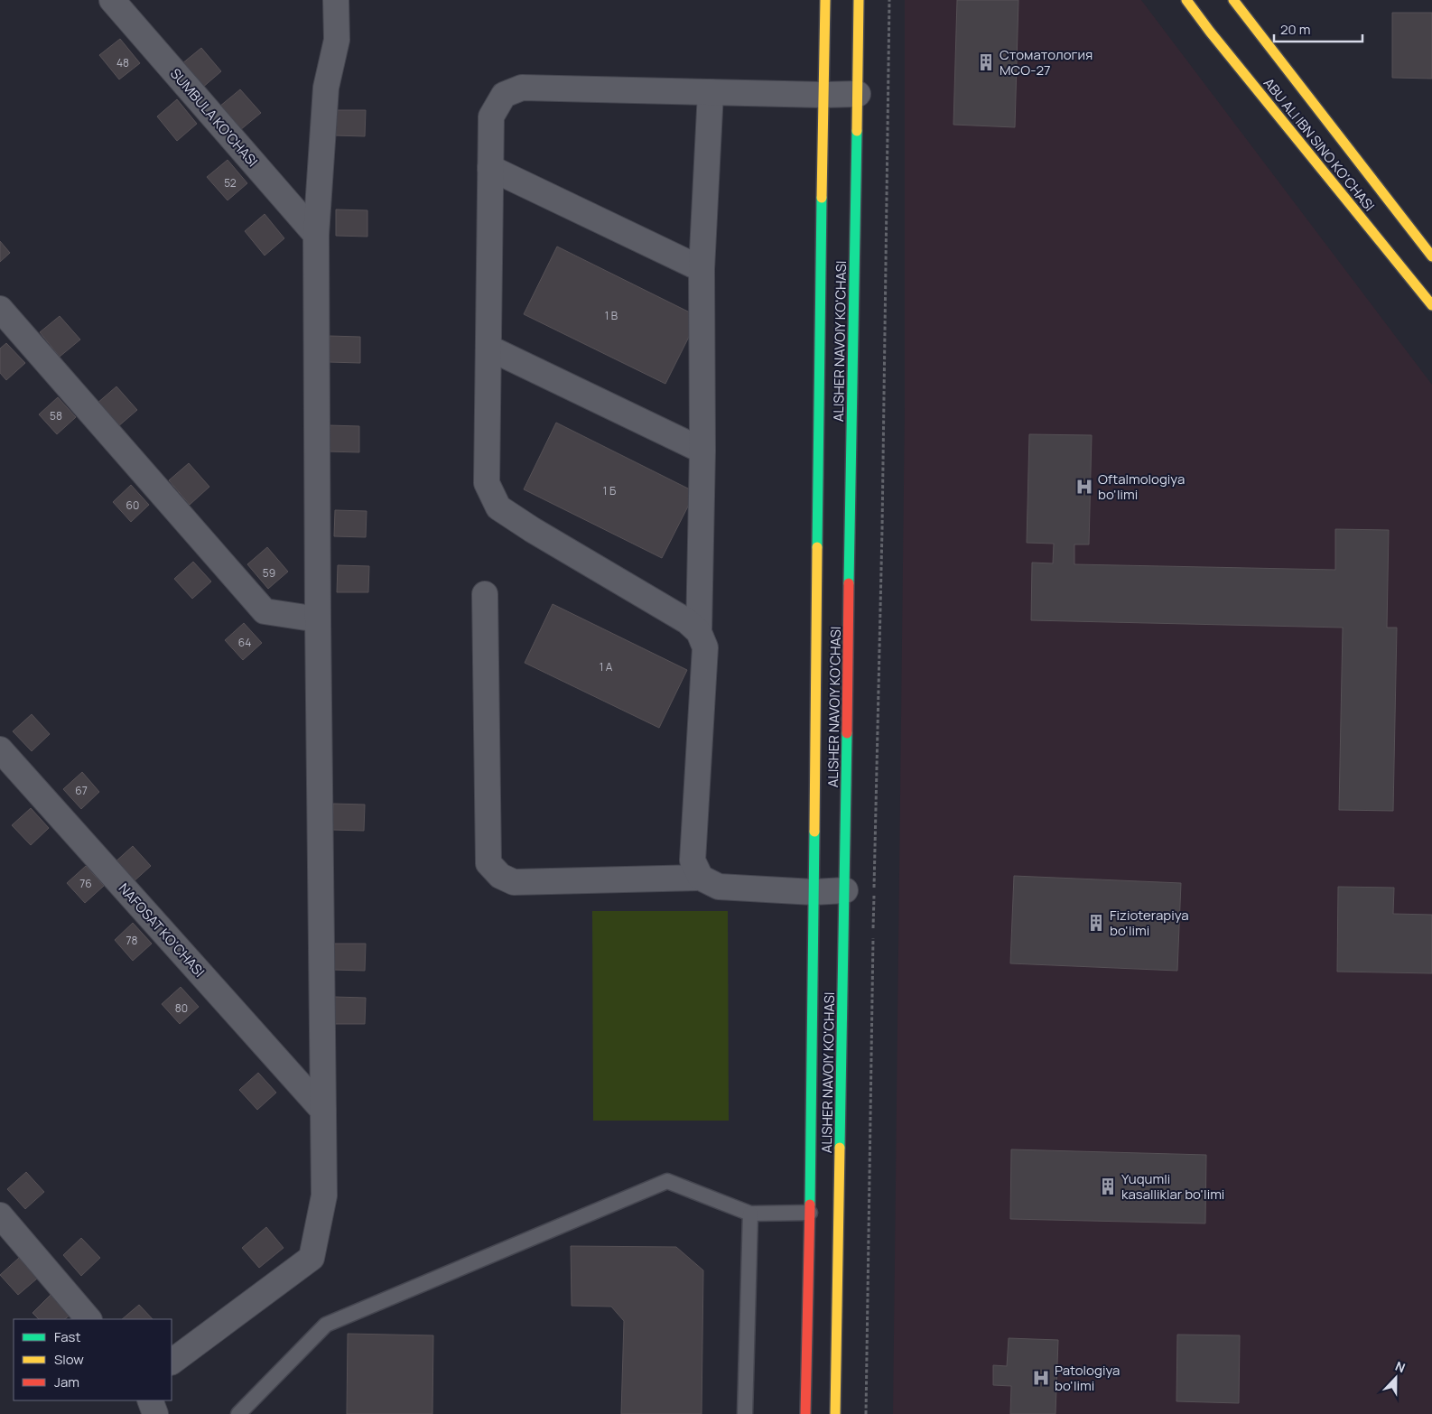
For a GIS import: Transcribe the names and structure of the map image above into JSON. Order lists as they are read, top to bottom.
{
  "streets": {
    "main road": ["ABU ALI IBN SINO KO'CHASI", "ALISHER NAVOIY KO'CHASI"],
    "street": ["SUMBULA KO'CHASI", "NAFOSAT KO'CHASI"]
  },
  "places": {
    "building": ["Стоматология МСО-27", "Fizioterapiya bo'limi", "Yuqumli kasalliklar bo'limi"],
    "hospital": ["Oftalmologiya bo'limi", "Patologiya bo'limi"]
  },
  "house_numbers": [
    "48",
    "52",
    "1 В",
    "58",
    "1 Б",
    "60",
    "59",
    "64",
    "1 А",
    "67",
    "76",
    "78",
    "80"
  ],
  "legend": ["Fast", "Slow", "Jam"],
  "scale_bar": "20 m",
  "north": "top"
}
